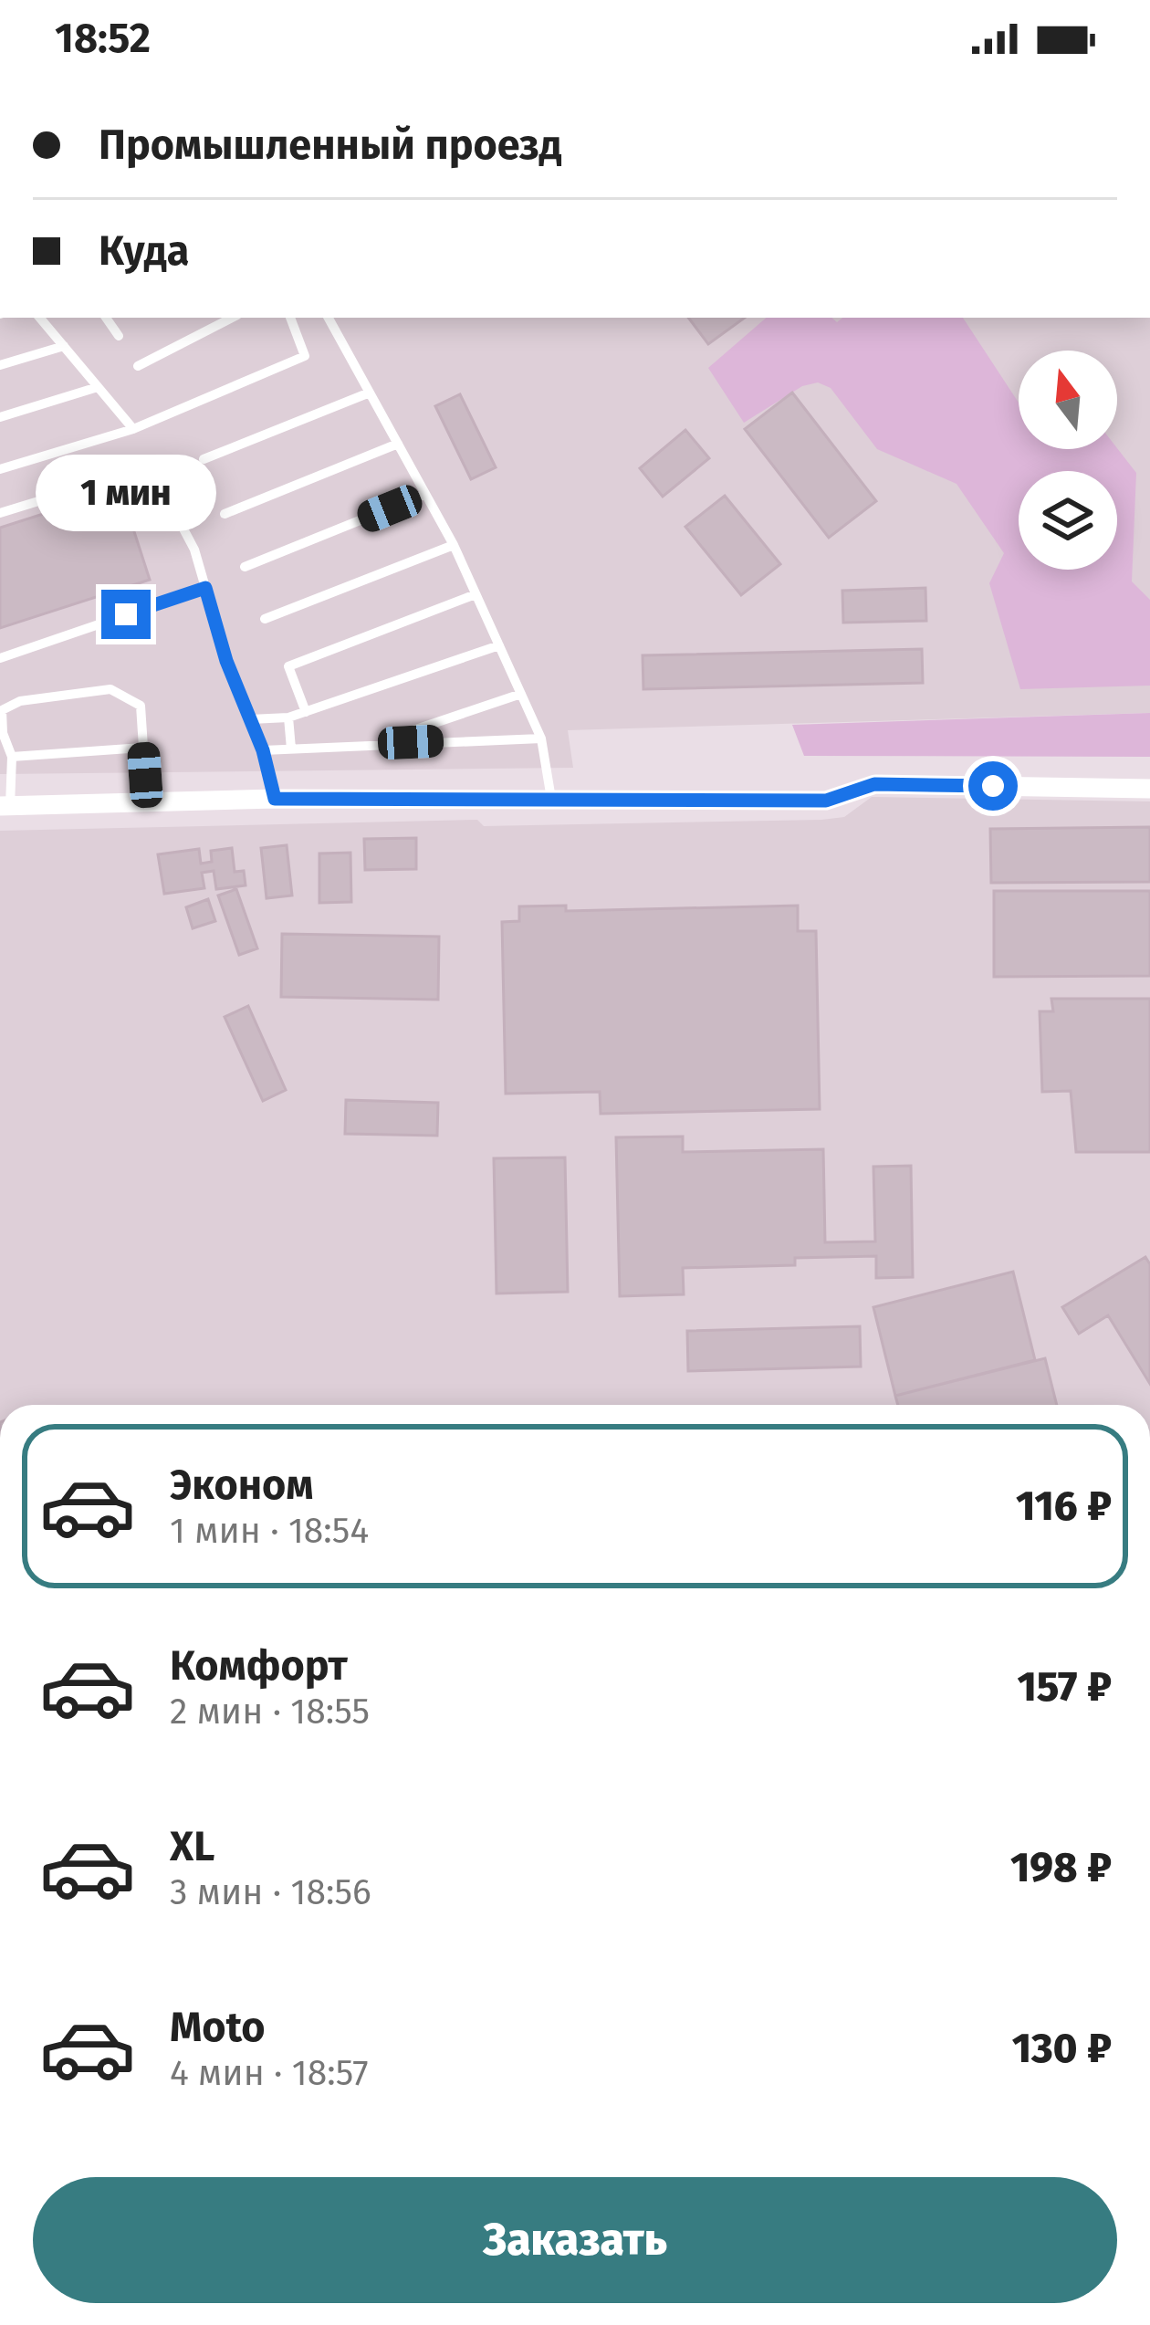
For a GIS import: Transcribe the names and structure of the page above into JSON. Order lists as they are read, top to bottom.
{
  "north": "top",
  "page": {
    "status": "18:52",
    "banner": ["Промышленный проезд", "Куда"],
    "bubble": "1 мин",
    "list": [
      {
        "name": "Эконом",
        "note": "1 мин · 18:54",
        "value": "116 ₽"
      },
      {
        "name": "Комфорт",
        "note": "2 мин · 18:55",
        "value": "157 ₽"
      },
      {
        "name": "XL",
        "note": "3 мин · 18:56",
        "value": "198 ₽"
      },
      {
        "name": "Moto",
        "note": "4 мин · 18:57",
        "value": "130 ₽"
      }
    ],
    "buttons": "Заказать"
  }
}
